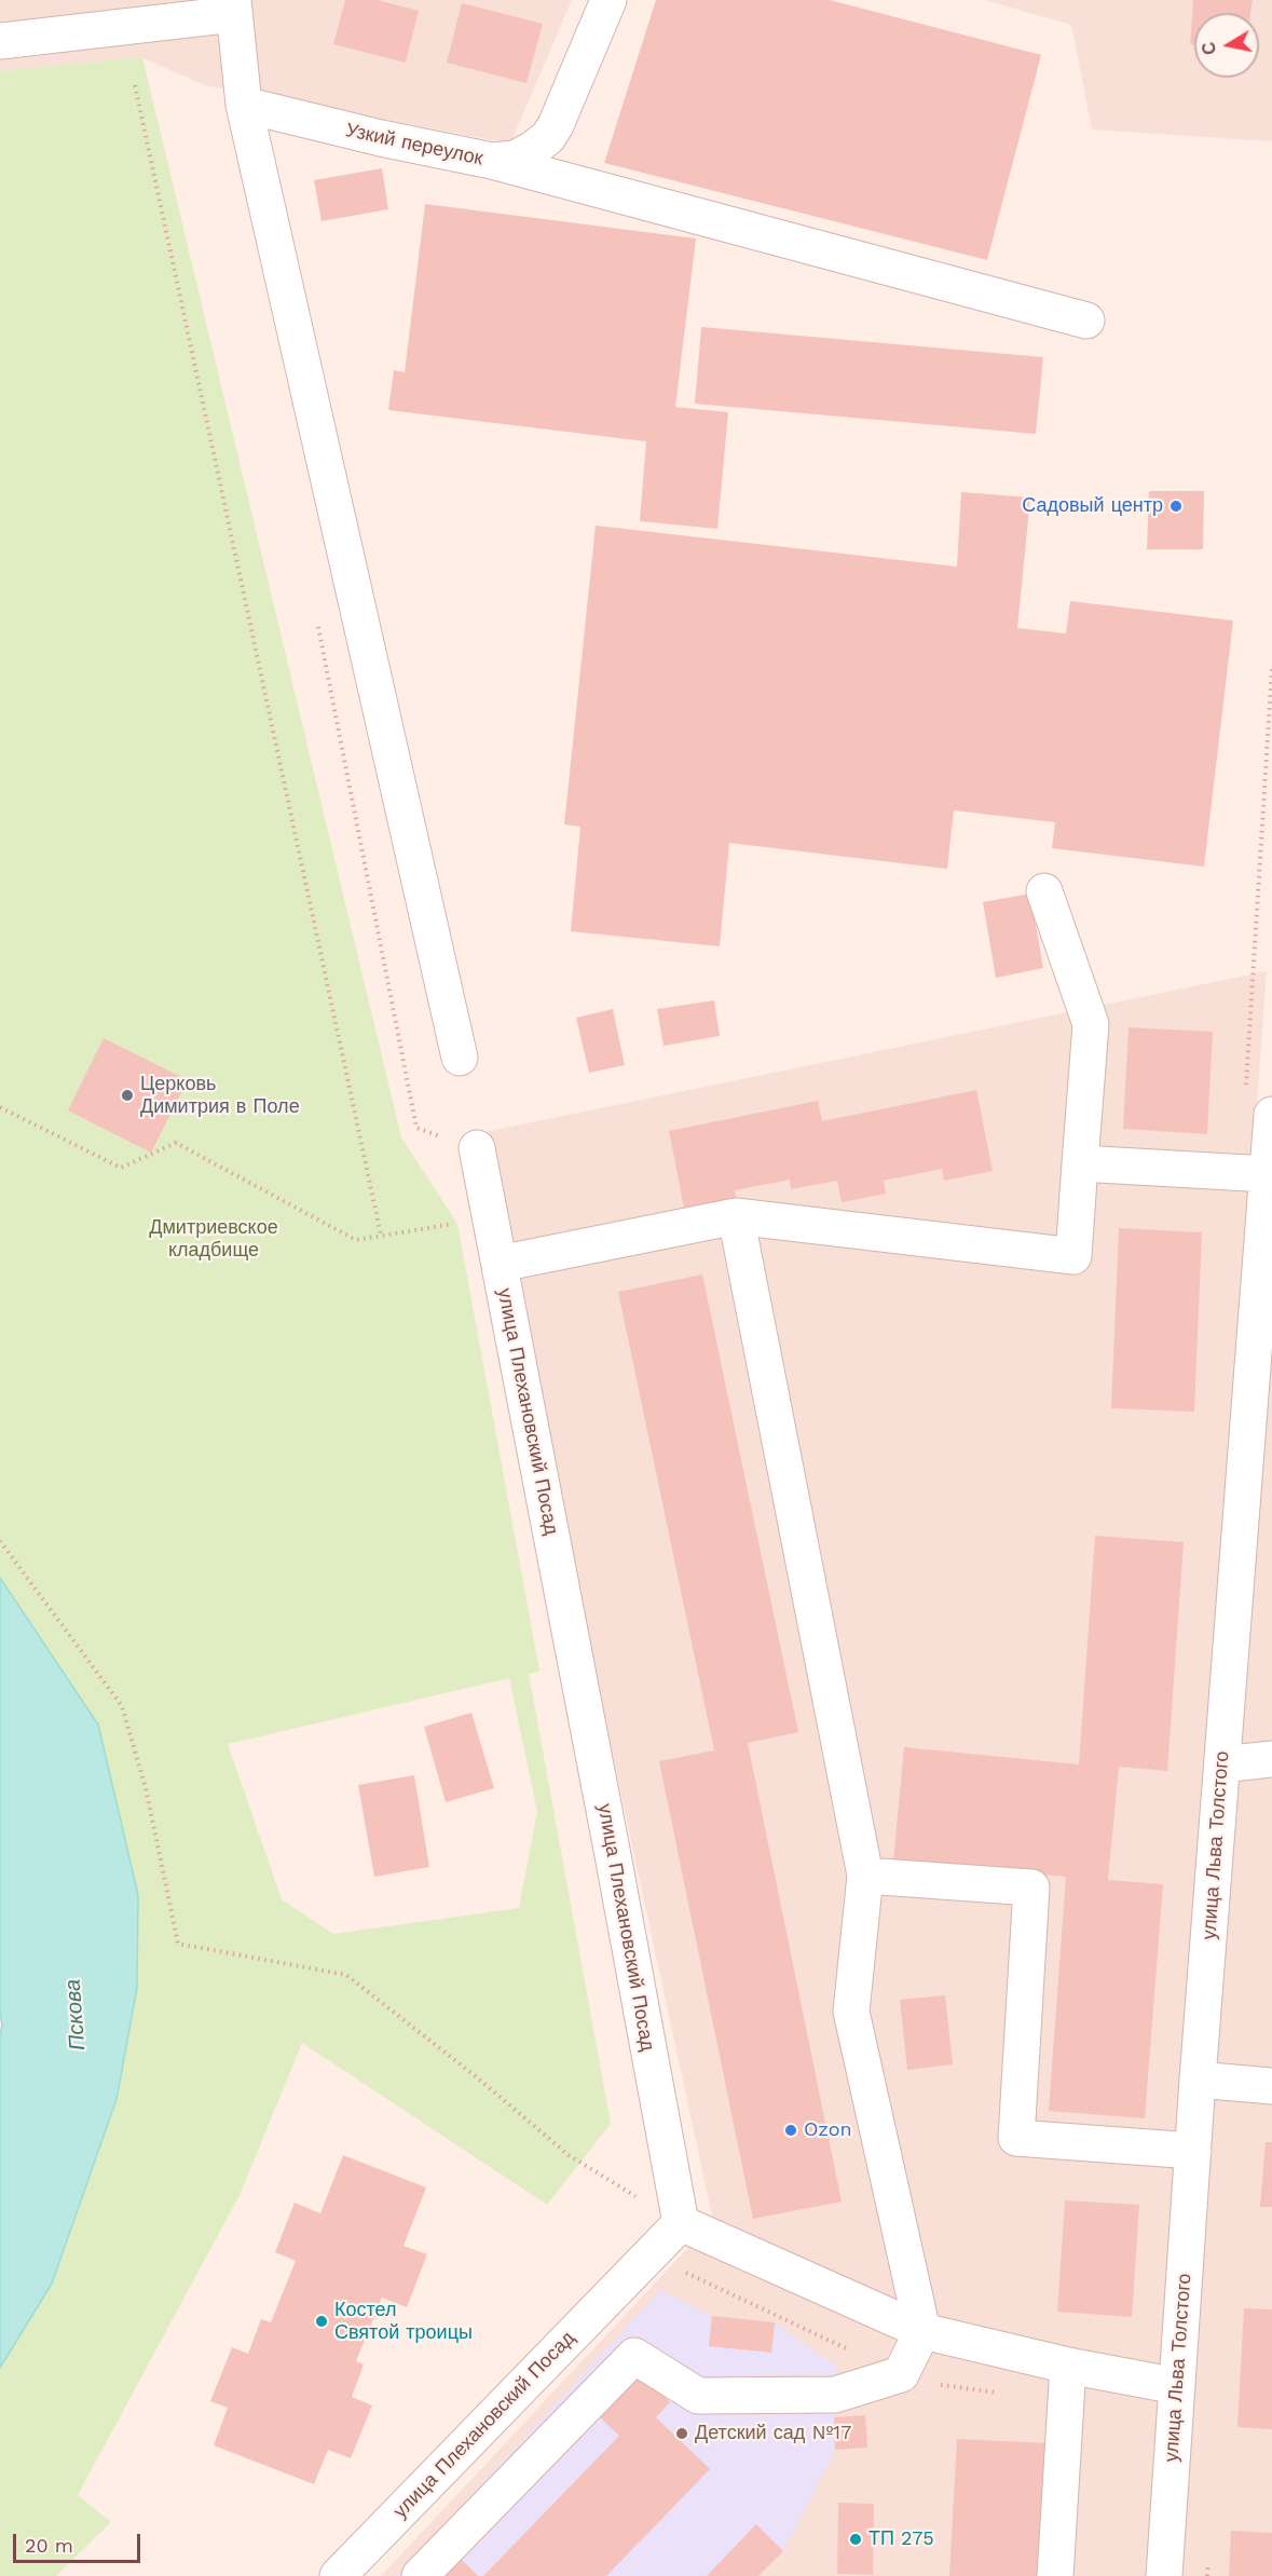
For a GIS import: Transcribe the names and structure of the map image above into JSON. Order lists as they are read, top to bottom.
{
  "streets": {
    "street": ["Узкий переулок", "улица Плехановский Посад", "улица Льва Толстого"]
  },
  "water": ["Пскова"],
  "parks": ["Дмитриевское кладбище"],
  "places": [
    "Садовый центр",
    "Церковь Димитрия в Поле",
    "Ozon",
    "Костел Святой троицы",
    "Детский сад №17",
    "ТП 275"
  ],
  "scale_bar": "20 m",
  "north": "left"
}
